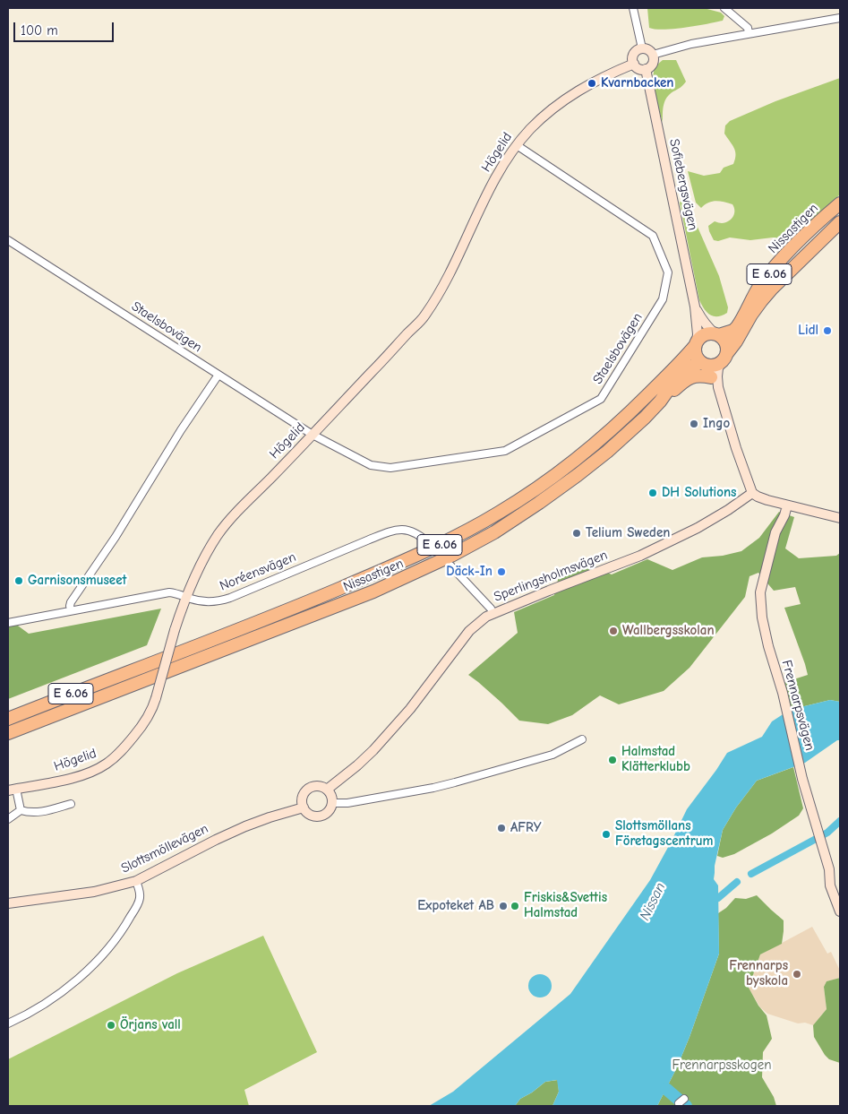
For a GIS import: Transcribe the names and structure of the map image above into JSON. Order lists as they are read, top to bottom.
{
  "streets": {
    "highway": ["Nissastigen", "E 6.06"],
    "street": [
      "Högelid",
      "Sofiebergsvägen",
      "Staelsbovägen",
      "Noréensvägen",
      "Sperlingsholmsvägen",
      "Frennarpsvägen",
      "Slottsmöllevägen"
    ]
  },
  "crossings": [
    ["Högelid", "Sofiebergsvägen"],
    ["Högelid", "Staelsbovägen"],
    ["Högelid", "Noréensvägen"],
    ["Sofiebergsvägen", "Nissastigen"],
    ["Sofiebergsvägen", "E 6.06"],
    ["Nissastigen", "E 6.06"],
    ["Sperlingsholmsvägen", "Slottsmöllevägen"]
  ],
  "water": ["Nissan"],
  "parks": ["Frennarpsskogen"],
  "places": [
    "Kvarnbacken",
    "Lidl",
    "Ingo",
    "DH Solutions",
    "Telium Sweden",
    "Däck-In",
    "Garnisonsmuseet",
    "Wallbergsskolan",
    "Halmstad Klätterklubb",
    "AFRY",
    "Slottsmöllans Företagscentrum",
    "Expoteket AB",
    "Friskis&Svettis Halmstad",
    "Frennarps byskola",
    "Örjans vall"
  ],
  "scale_bar": "100 m"
}
